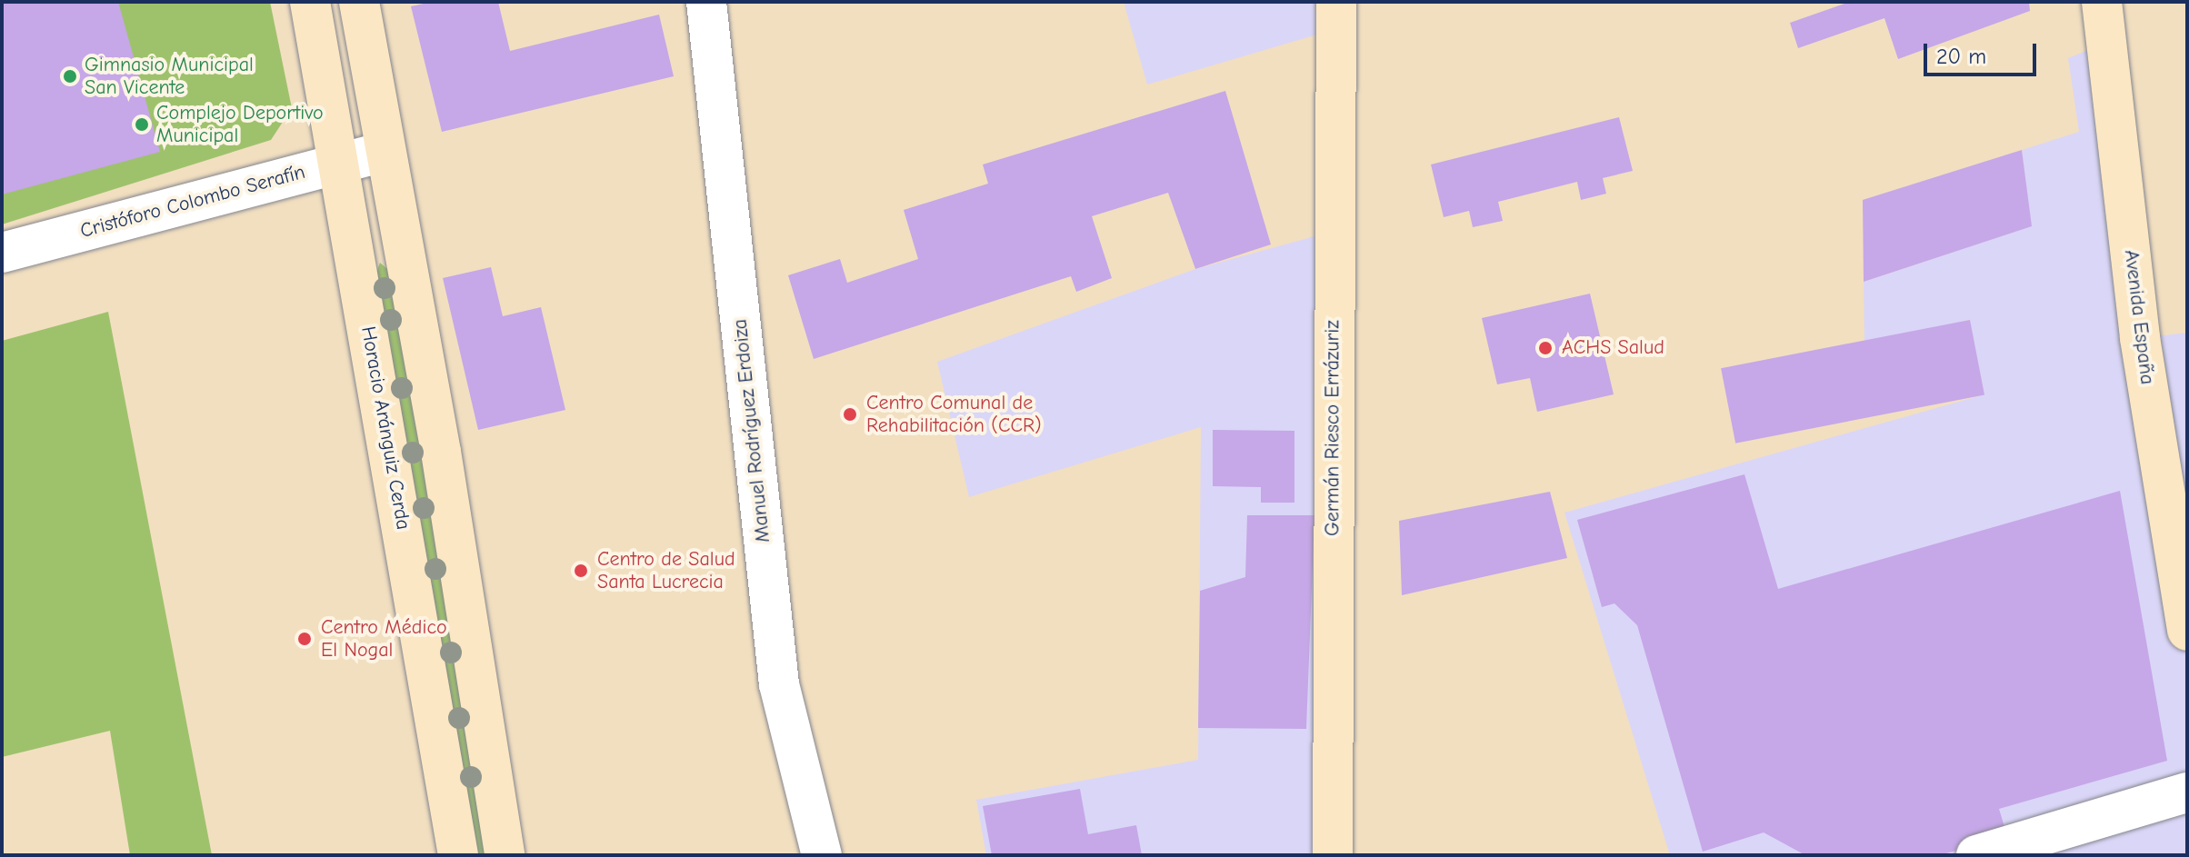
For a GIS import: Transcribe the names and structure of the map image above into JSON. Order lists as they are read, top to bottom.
{
  "streets": {
    "street": [
      "Cristóforo Colombo Serafín",
      "Avenida España",
      "Horacio Aránguiz Cerda",
      "Germán Riesco Errázuriz",
      "Manuel Rodríguez Erdoiza"
    ]
  },
  "crossings": [
    ["Cristóforo Colombo Serafín", "Horacio Aránguiz Cerda"]
  ],
  "places": [
    "Gimnasio Municipal San Vicente",
    "Complejo Deportivo Municipal",
    "ACHS Salud",
    "Centro Comunal de Rehabilitación (CCR)",
    "Centro de Salud Santa Lucrecia",
    "Centro Médico El Nogal"
  ],
  "scale_bar": "20 m"
}
